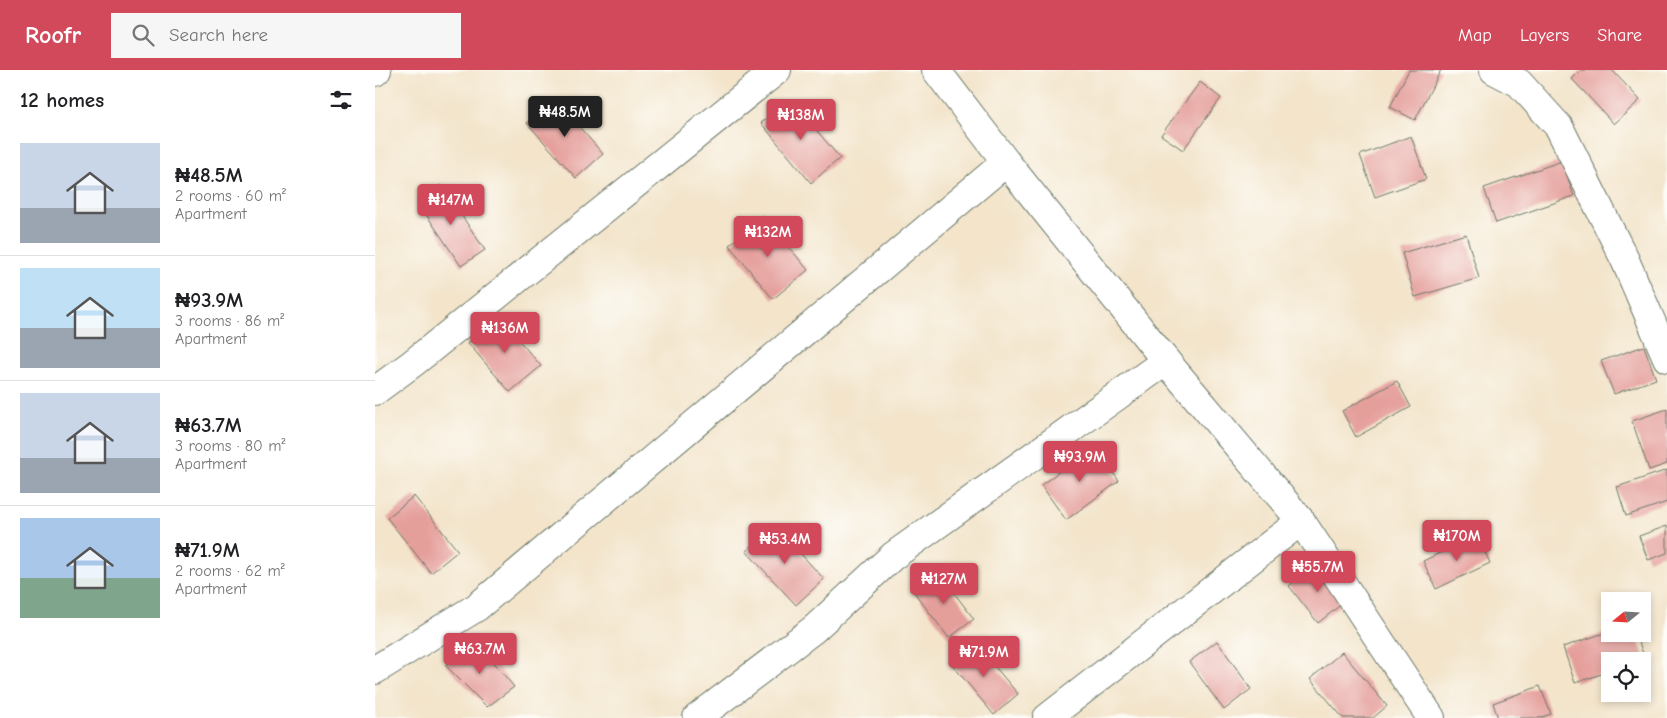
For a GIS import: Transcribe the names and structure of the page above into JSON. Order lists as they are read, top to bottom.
{
  "north": "left",
  "page": {
    "header": "Roofr",
    "search": "Search here",
    "nav": ["Map", "Layers", "Share"],
    "heading": "12 homes",
    "price": [
      "₦48.5M",
      "₦138M",
      "₦147M",
      "₦132M",
      "₦136M",
      "₦93.9M",
      "₦170M",
      "₦53.4M",
      "₦55.7M",
      "₦127M",
      "₦63.7M",
      "₦71.9M"
    ],
    "list": [
      {
        "name": "₦48.5M",
        "note": "2 rooms · 60 m² · Apartment"
      },
      {
        "name": "₦93.9M",
        "note": "3 rooms · 86 m² · Apartment"
      },
      {
        "name": "₦63.7M",
        "note": "3 rooms · 80 m² · Apartment"
      },
      {
        "name": "₦71.9M",
        "note": "2 rooms · 62 m² · Apartment"
      }
    ]
  }
}
